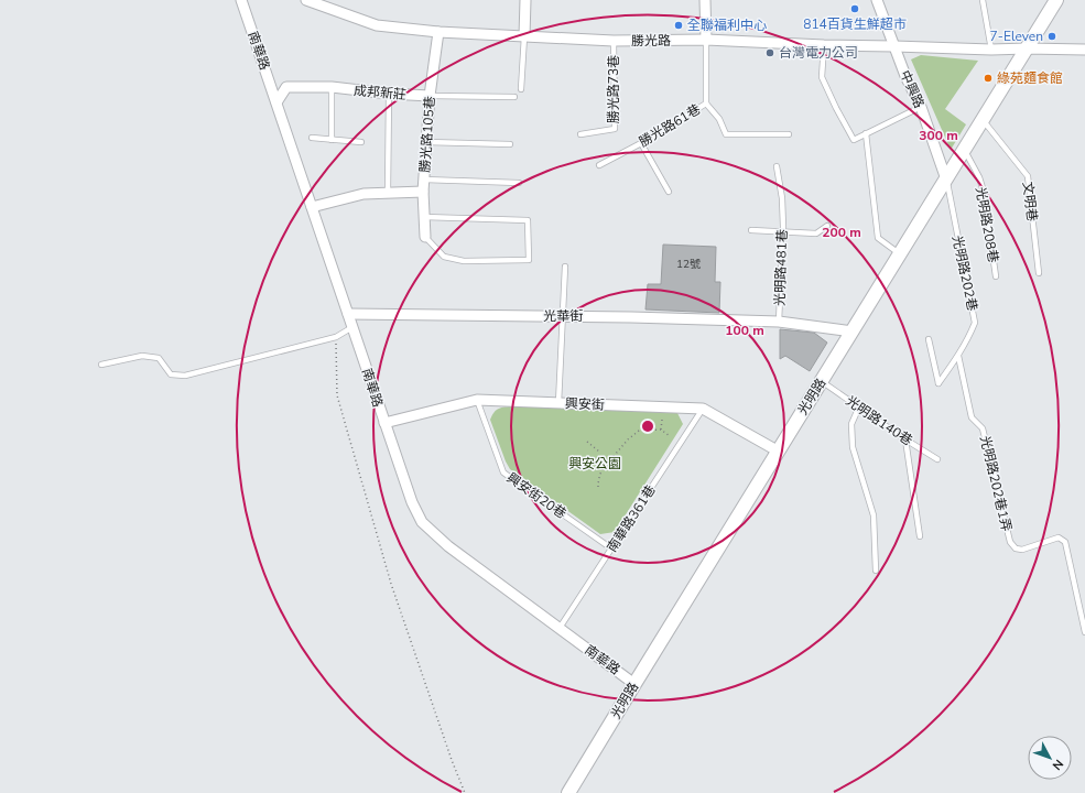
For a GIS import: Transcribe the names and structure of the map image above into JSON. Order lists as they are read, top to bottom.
{
  "streets": {
    "main road": ["光明路"],
    "street": [
      "勝光路",
      "南華路",
      "中興路",
      "成邦新莊",
      "勝光路105巷",
      "光明路481巷",
      "光華街",
      "興安街"
    ],
    "lane": [
      "勝光路73巷",
      "勝光路61巷",
      "文明巷",
      "光明路208巷",
      "光明路202巷",
      "光明路140巷",
      "光明路202巷1弄",
      "興安街20巷",
      "南華路361巷"
    ]
  },
  "crossings": [
    ["勝光路", "勝光路73巷"],
    ["勝光路", "中興路"],
    ["勝光路", "勝光路61巷"],
    ["勝光路", "勝光路105巷"],
    ["勝光路", "光明路"],
    ["南華路", "成邦新莊"],
    ["南華路", "光華街"],
    ["南華路", "光明路"],
    ["南華路", "興安街"],
    ["南華路", "南華路361巷"],
    ["中興路", "光明路202巷"],
    ["中興路", "光明路"],
    ["成邦新莊", "勝光路105巷"],
    ["文明巷", "光明路"],
    ["光明路208巷", "光明路"],
    ["光明路481巷", "光華街"],
    ["光明路481巷", "光明路"],
    ["光明路202巷", "光明路"],
    ["光明路202巷", "光明路202巷1弄"],
    ["光明路", "興安街"],
    ["光明路", "光明路140巷"],
    ["興安街", "興安街20巷"],
    ["興安街", "南華路361巷"],
    ["興安街20巷", "南華路361巷"]
  ],
  "parks": ["興安公園"],
  "places": [
    "814百貨生鮮超市",
    "全聯福利中心",
    "7-Eleven",
    "台灣電力公司",
    "綠苑麵食館"
  ],
  "house_numbers": ["12號"],
  "north": "bottom right",
  "rings": ["300 m", "200 m", "100 m"]
}
